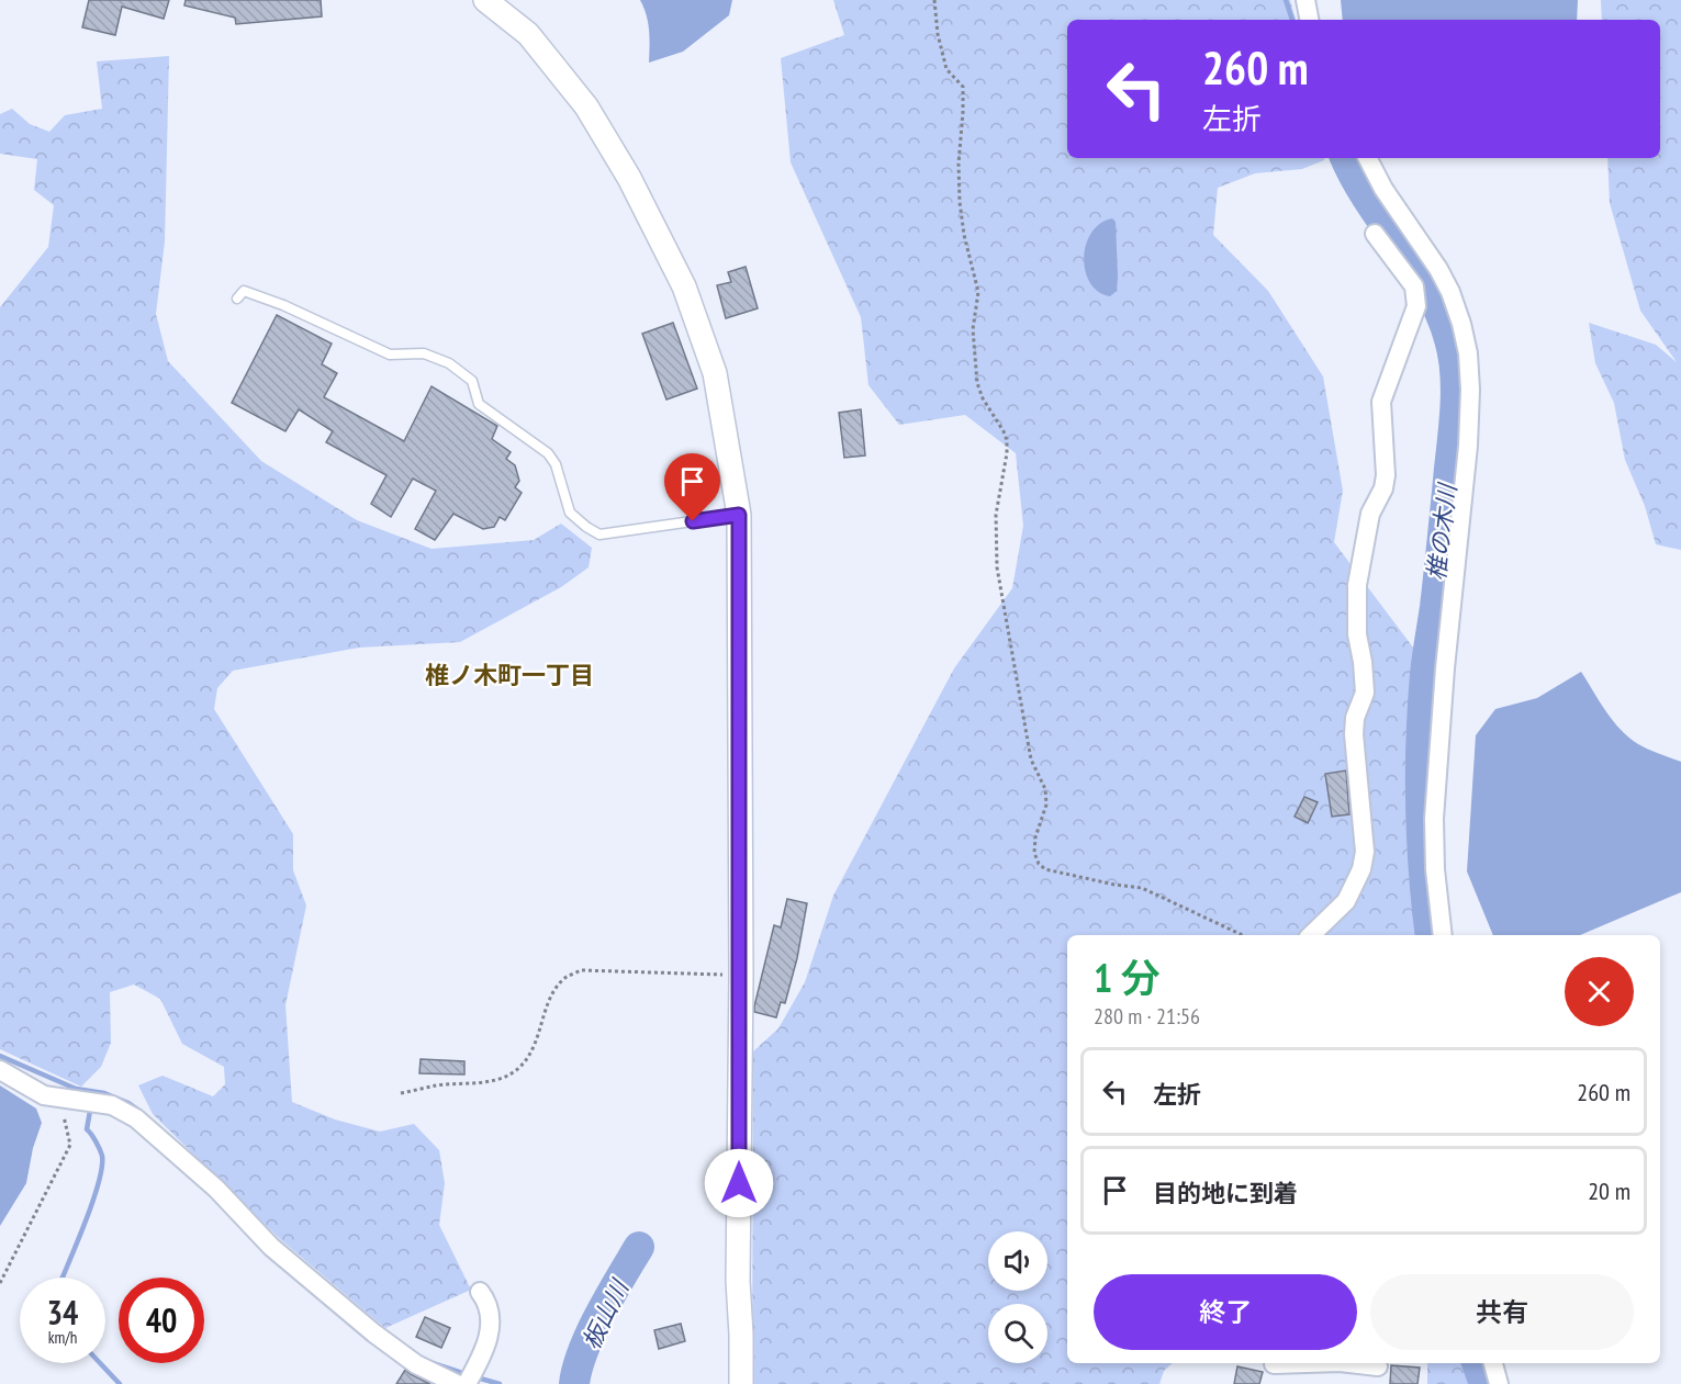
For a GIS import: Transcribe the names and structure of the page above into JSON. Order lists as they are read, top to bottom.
{
  "districts": ["椎ノ木町一丁目"],
  "water": ["椎の木川", "板山川"],
  "page": {
    "turn": ["260 m", "左折"],
    "heading": ["1 分", "280 m · 21:56"],
    "list": [
      {
        "name": "左折",
        "value": "260 m"
      },
      {
        "name": "目的地に到着",
        "value": "20 m"
      }
    ],
    "buttons": ["終了", "共有"],
    "speed": "34 km/h",
    "limit": "40"
  }
}
